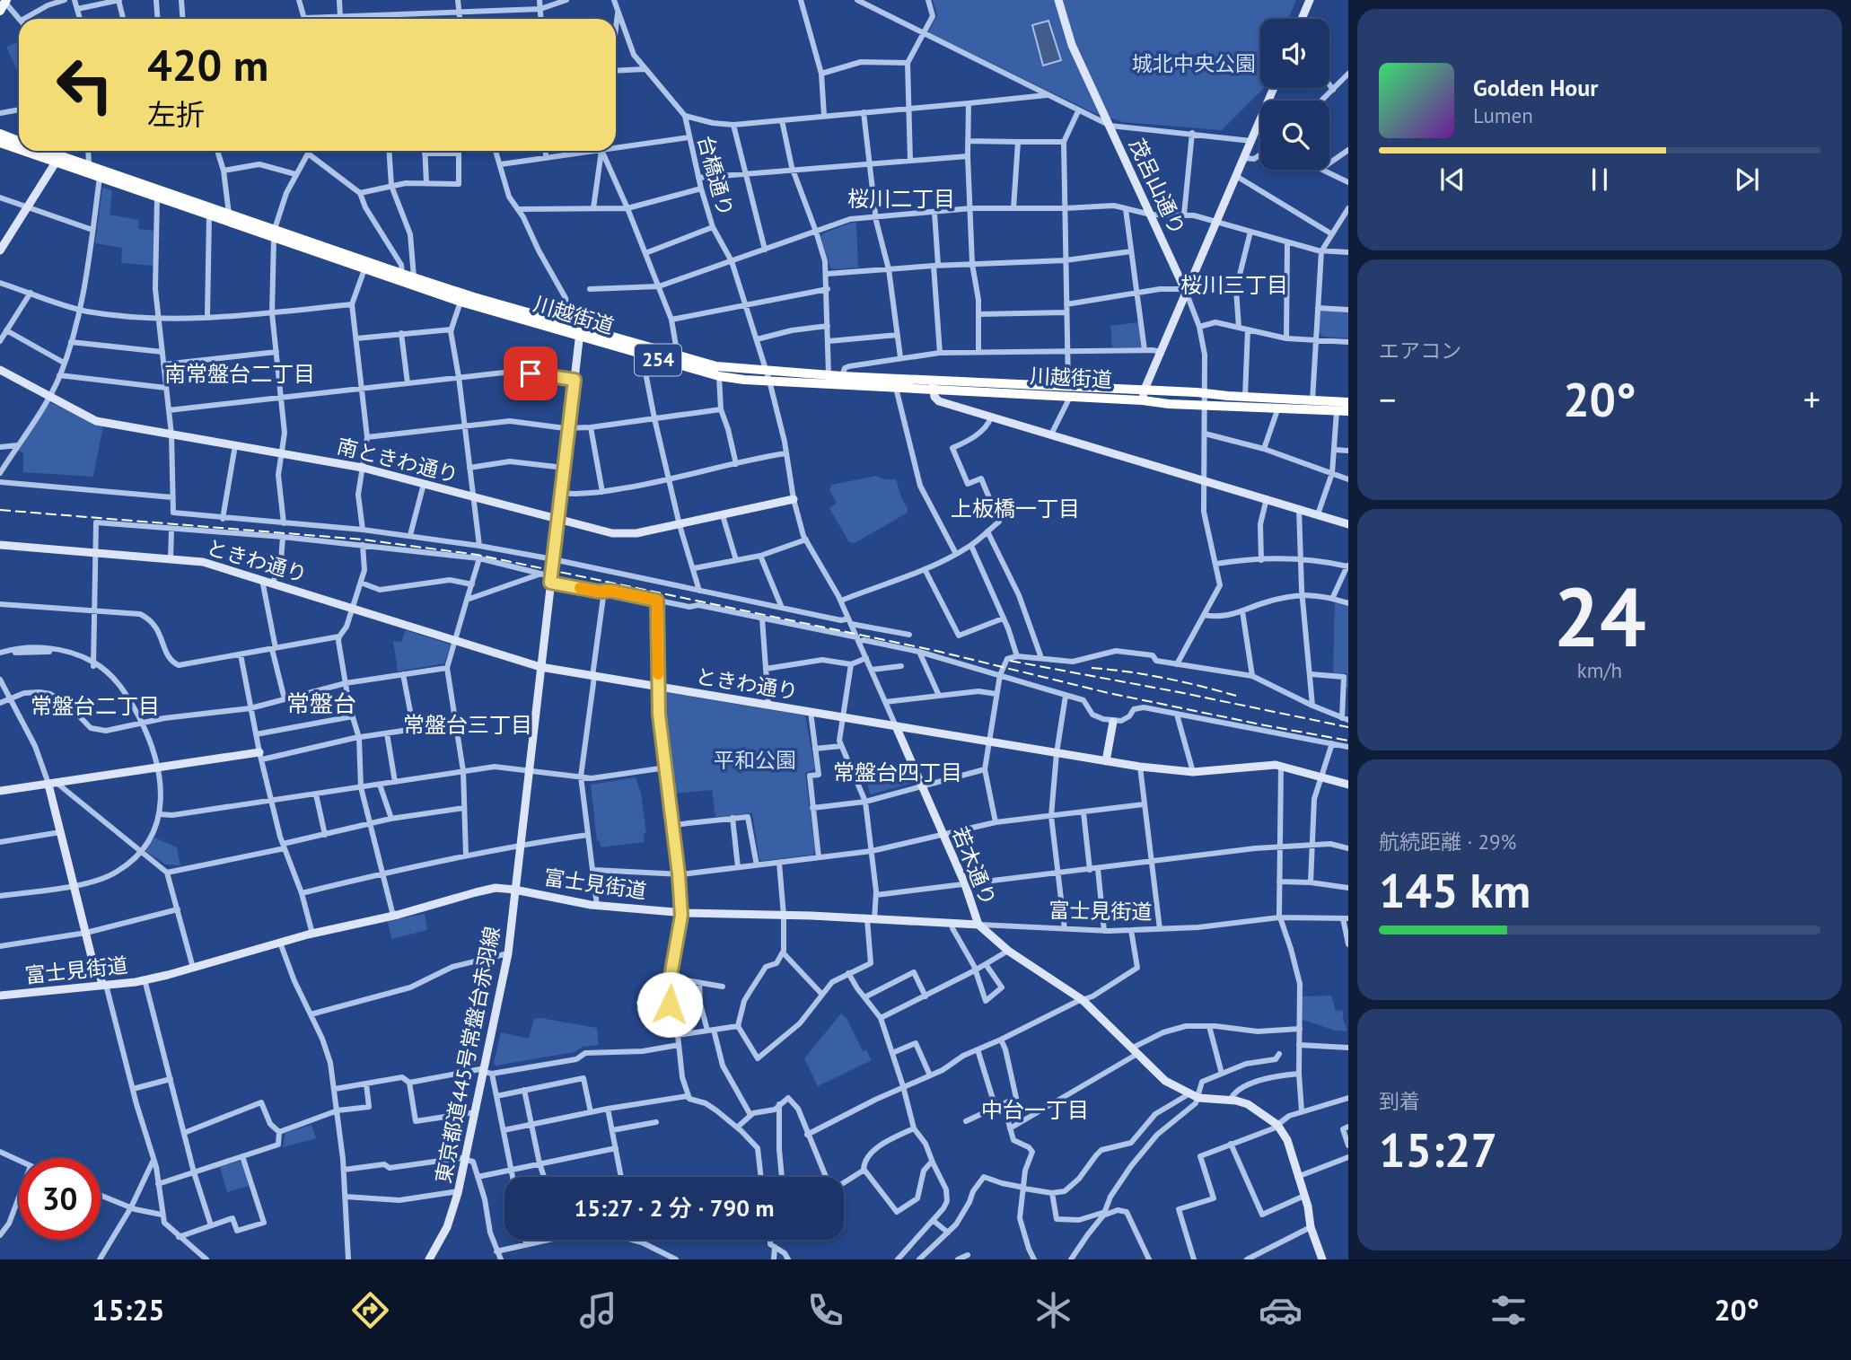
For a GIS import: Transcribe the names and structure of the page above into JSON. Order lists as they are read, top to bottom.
{
  "streets": {
    "highway": ["川越街道", "254"],
    "street": [
      "台橋通り",
      "茂呂山通り",
      "南ときわ通り",
      "ときわ通り",
      "若木通り",
      "富士見街道",
      "東京都道445号常盤台赤羽線"
    ]
  },
  "crossings": [
    ["台橋通り", "川越街道"],
    ["台橋通り", "若木通り"],
    ["茂呂山通り", "川越街道"],
    ["川越街道", "若木通り"],
    ["川越街道", "東京都道445号常盤台赤羽線"],
    ["南ときわ通り", "若木通り"],
    ["南ときわ通り", "東京都道445号常盤台赤羽線"],
    ["ときわ通り", "若木通り"],
    ["ときわ通り", "東京都道445号常盤台赤羽線"],
    ["若木通り", "富士見街道"],
    ["富士見街道", "東京都道445号常盤台赤羽線"]
  ],
  "districts": [
    "桜川二丁目",
    "桜川三丁目",
    "南常盤台二丁目",
    "上板橋一丁目",
    "常盤台",
    "常盤台二丁目",
    "常盤台三丁目",
    "常盤台四丁目",
    "中台一丁目"
  ],
  "parks": ["城北中央公園", "平和公園"],
  "page": {
    "turn": ["420 m", "左折"],
    "song": ["Golden Hour", "Lumen"],
    "tile": [
      "エアコン",
      ["24", "km/h"],
      ["航続距離 · 29%", "145 km"],
      ["到着", "15:27"]
    ],
    "heat": ["−", "20°", "+"],
    "limit": "30",
    "trip": "15:27 · 2 分 · 790 m",
    "tabs": ["15:25", "20°"]
  }
}
